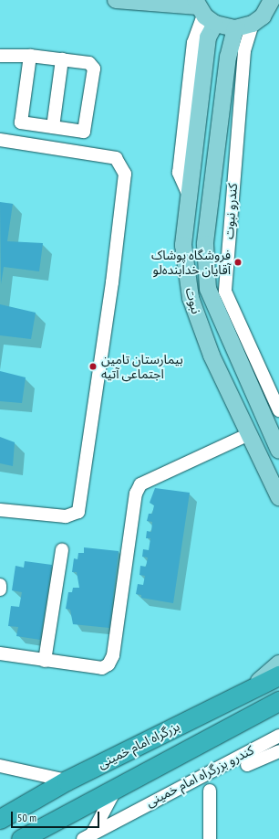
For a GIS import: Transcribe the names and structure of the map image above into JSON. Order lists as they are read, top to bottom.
{
  "streets": {
    "highway": ["بزرگراه امام خمینی"],
    "main road": ["نبوت"],
    "street": ["کندرو نبوت", "کندرو بزرگراه امام خمینی"]
  },
  "places": ["فروشگاه پوشاک آقایان خدابنده‌لو", "بیمارستان تامین اجتماعی آتیه"],
  "scale_bar": "50 m"
}
